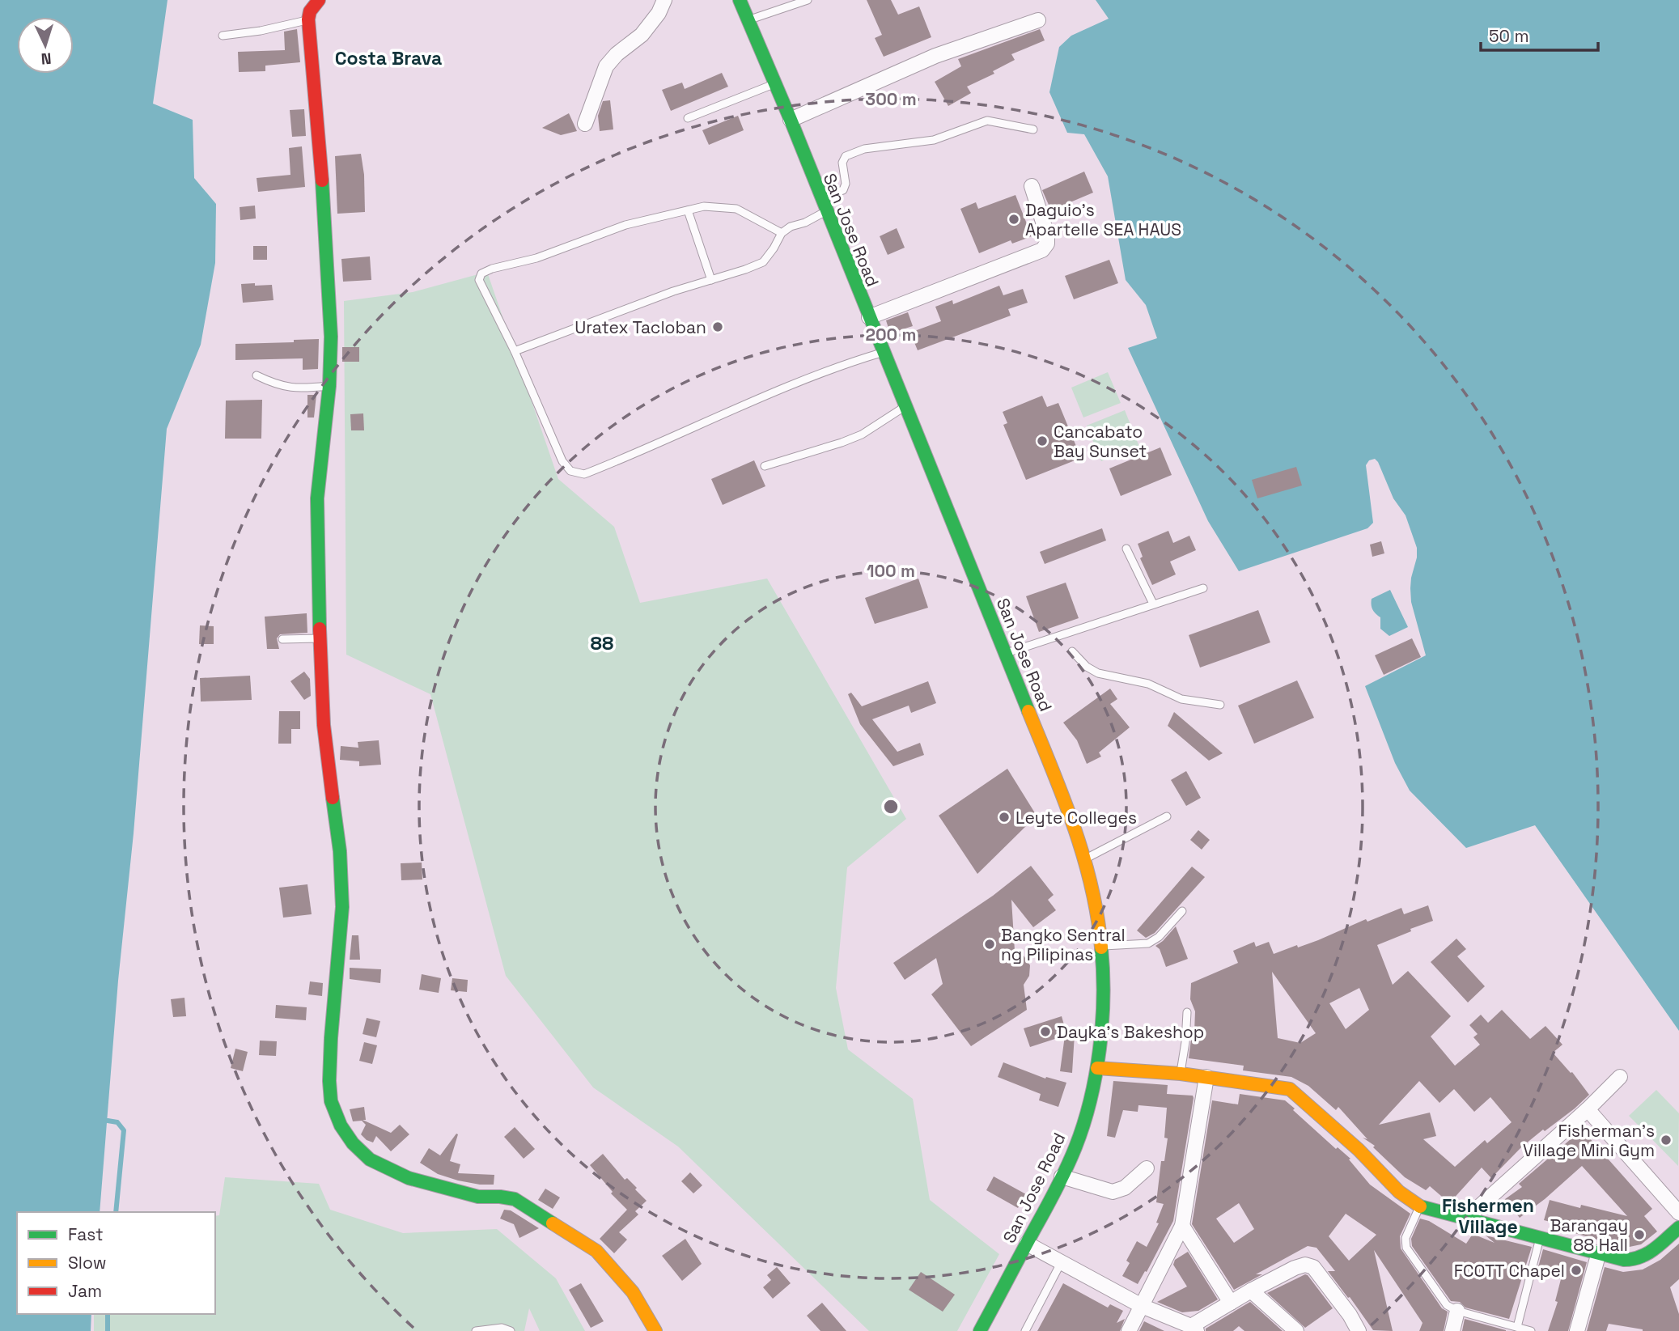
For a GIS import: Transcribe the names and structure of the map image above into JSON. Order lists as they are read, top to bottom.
{
  "streets": {
    "street": ["San Jose Road"]
  },
  "districts": ["Costa Brava", "88", "Fishermen Village"],
  "places": [
    "Daguio's Apartelle SEA HAUS",
    "Uratex Tacloban",
    "Cancabato Bay Sunset",
    "Leyte Colleges",
    "Bangko Sentral ng Pilipinas",
    "Dayka's Bakeshop",
    "Fisherman's Village Mini Gym",
    "Barangay 88 Hall",
    "FCOTT Chapel"
  ],
  "legend": ["Fast", "Slow", "Jam"],
  "scale_bar": "50 m",
  "north": "bottom",
  "rings": ["300 m", "200 m", "100 m"]
}
